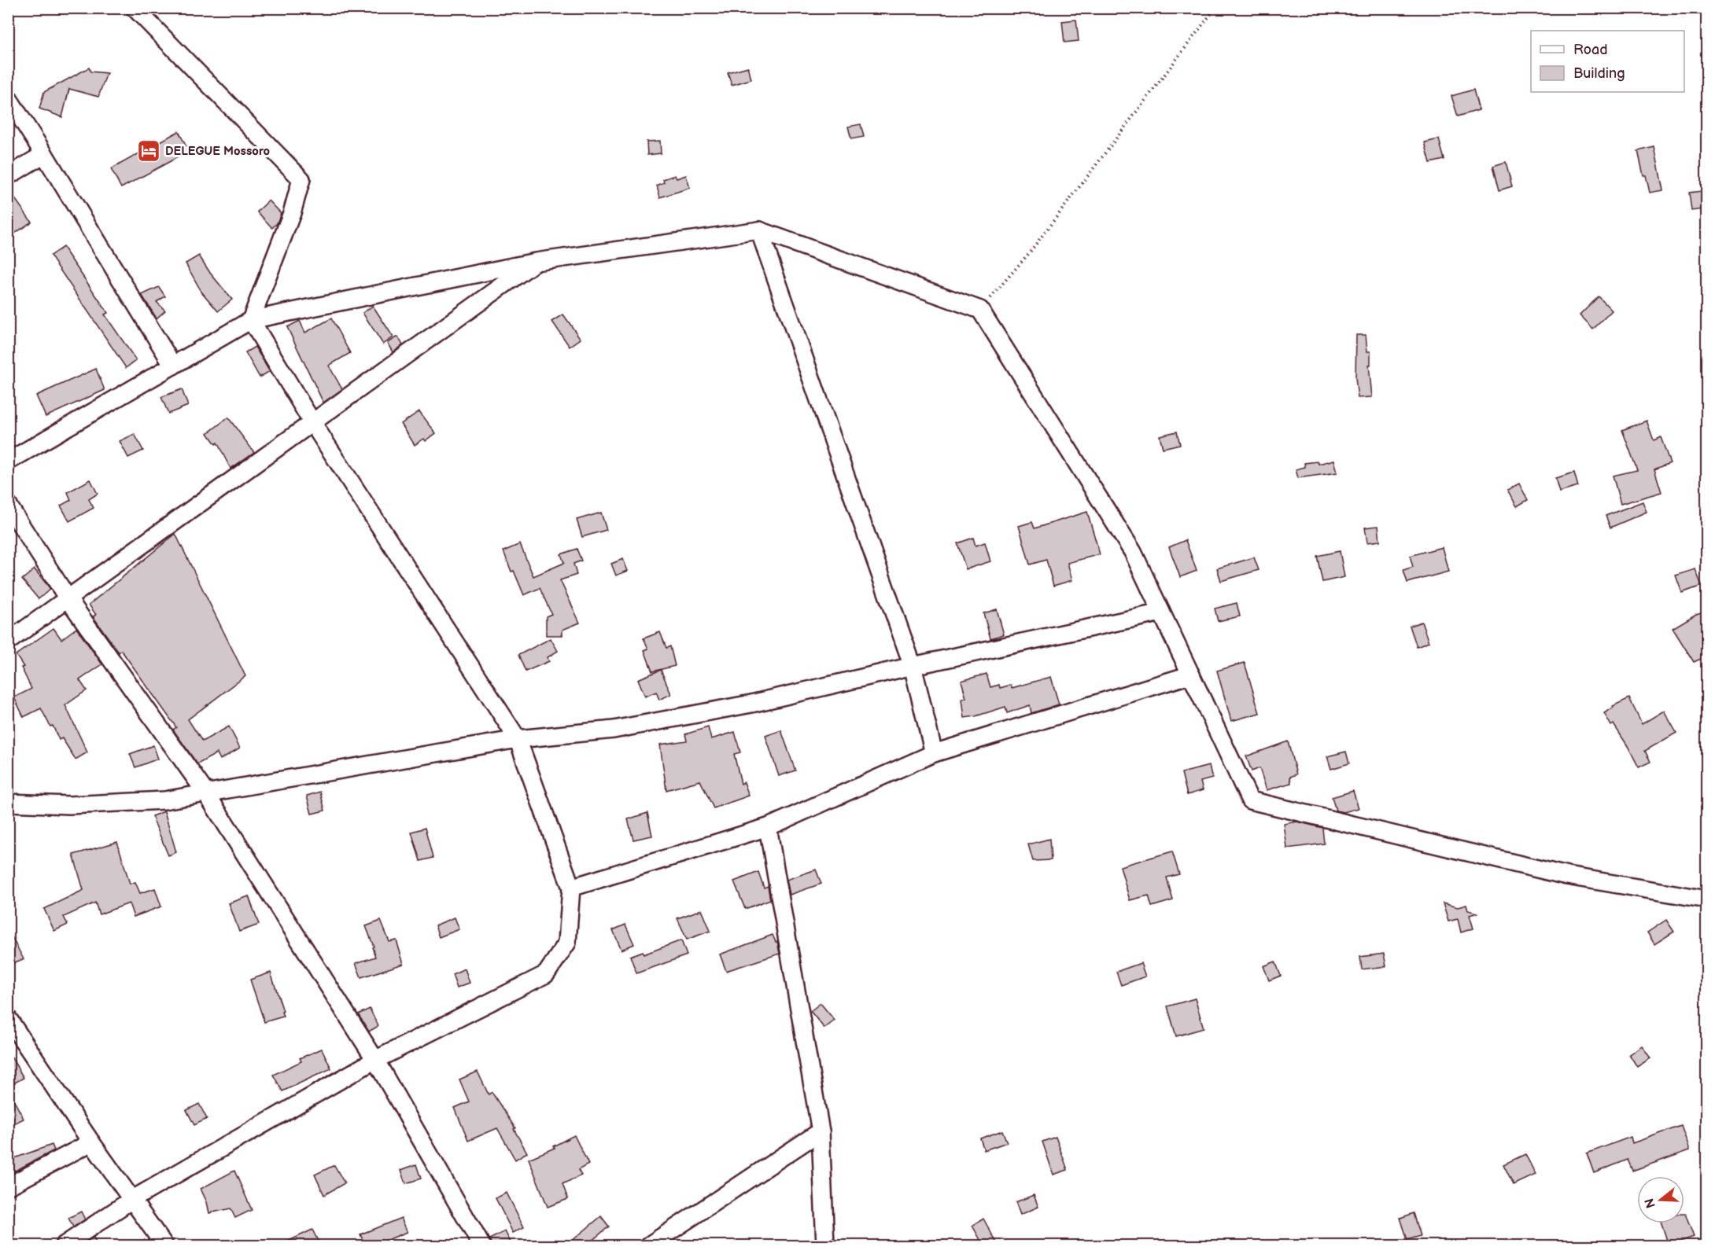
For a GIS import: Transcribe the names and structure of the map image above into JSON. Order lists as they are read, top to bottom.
{
  "places": {
    "hotel": ["DELEGUE Mossoro"]
  },
  "legend": ["Road", "Building"],
  "north": "left"
}
